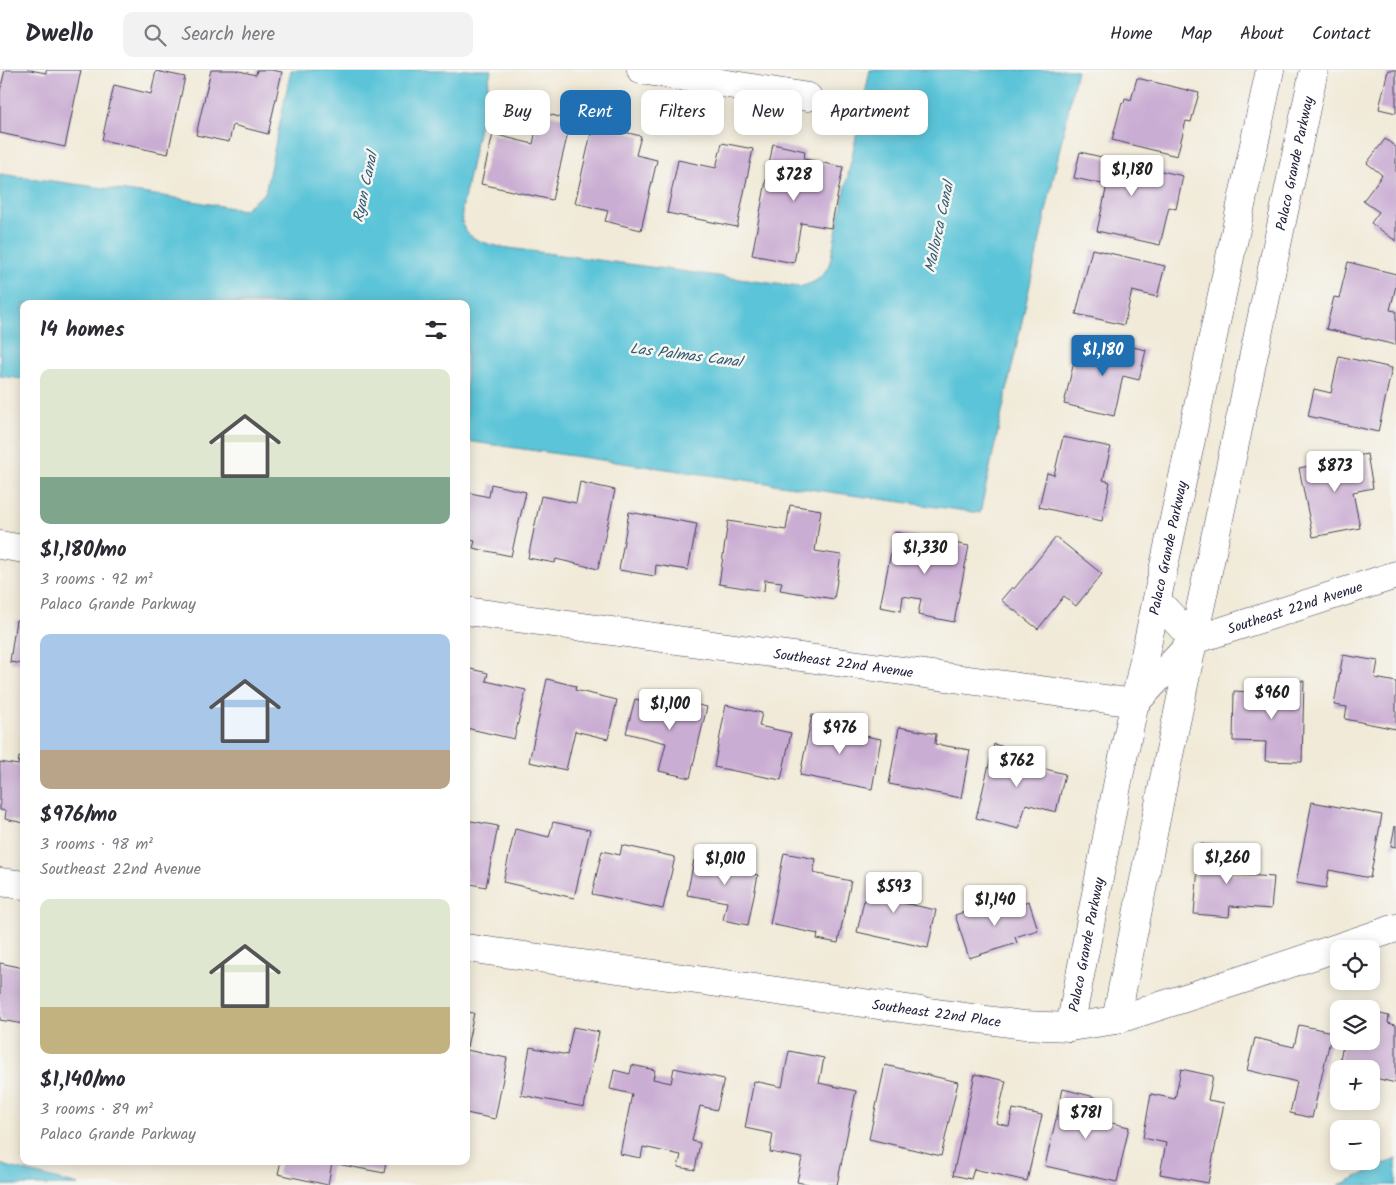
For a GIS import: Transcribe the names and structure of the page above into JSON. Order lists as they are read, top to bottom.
{
  "streets": {
    "street": ["Palaco Grande Parkway", "Southeast 22nd Avenue", "Southeast 22nd Place"]
  },
  "crossings": [
    ["Palaco Grande Parkway", "Southeast 22nd Avenue"],
    ["Palaco Grande Parkway", "Southeast 22nd Place"]
  ],
  "water": ["Ryan Canal", "Mallorca Canal", "Las Palmas Canal"],
  "page": {
    "header": "Dwello",
    "search": "Search here",
    "nav": [
      "Home",
      "Map",
      "About",
      "Contact"
    ],
    "chip": [
      "Buy",
      "Rent",
      "Filters",
      "New",
      "Apartment"
    ],
    "price": [
      "$1,180",
      "$728",
      "$1,180",
      "$873",
      "$1,330",
      "$960",
      "$1,100",
      "$976",
      "$762",
      "$1,260",
      "$1,010",
      "$593",
      "$1,140",
      "$781"
    ],
    "heading": "14 homes",
    "list": [
      {
        "name": "$1,180/mo",
        "note": "3 rooms · 92 m² · Palaco Grande Parkway"
      },
      {
        "name": "$976/mo",
        "note": "3 rooms · 98 m² · Southeast 22nd Avenue"
      },
      {
        "name": "$1,140/mo",
        "note": "3 rooms · 89 m² · Palaco Grande Parkway"
      }
    ],
    "map_buttons": ["+", "−"]
  }
}
